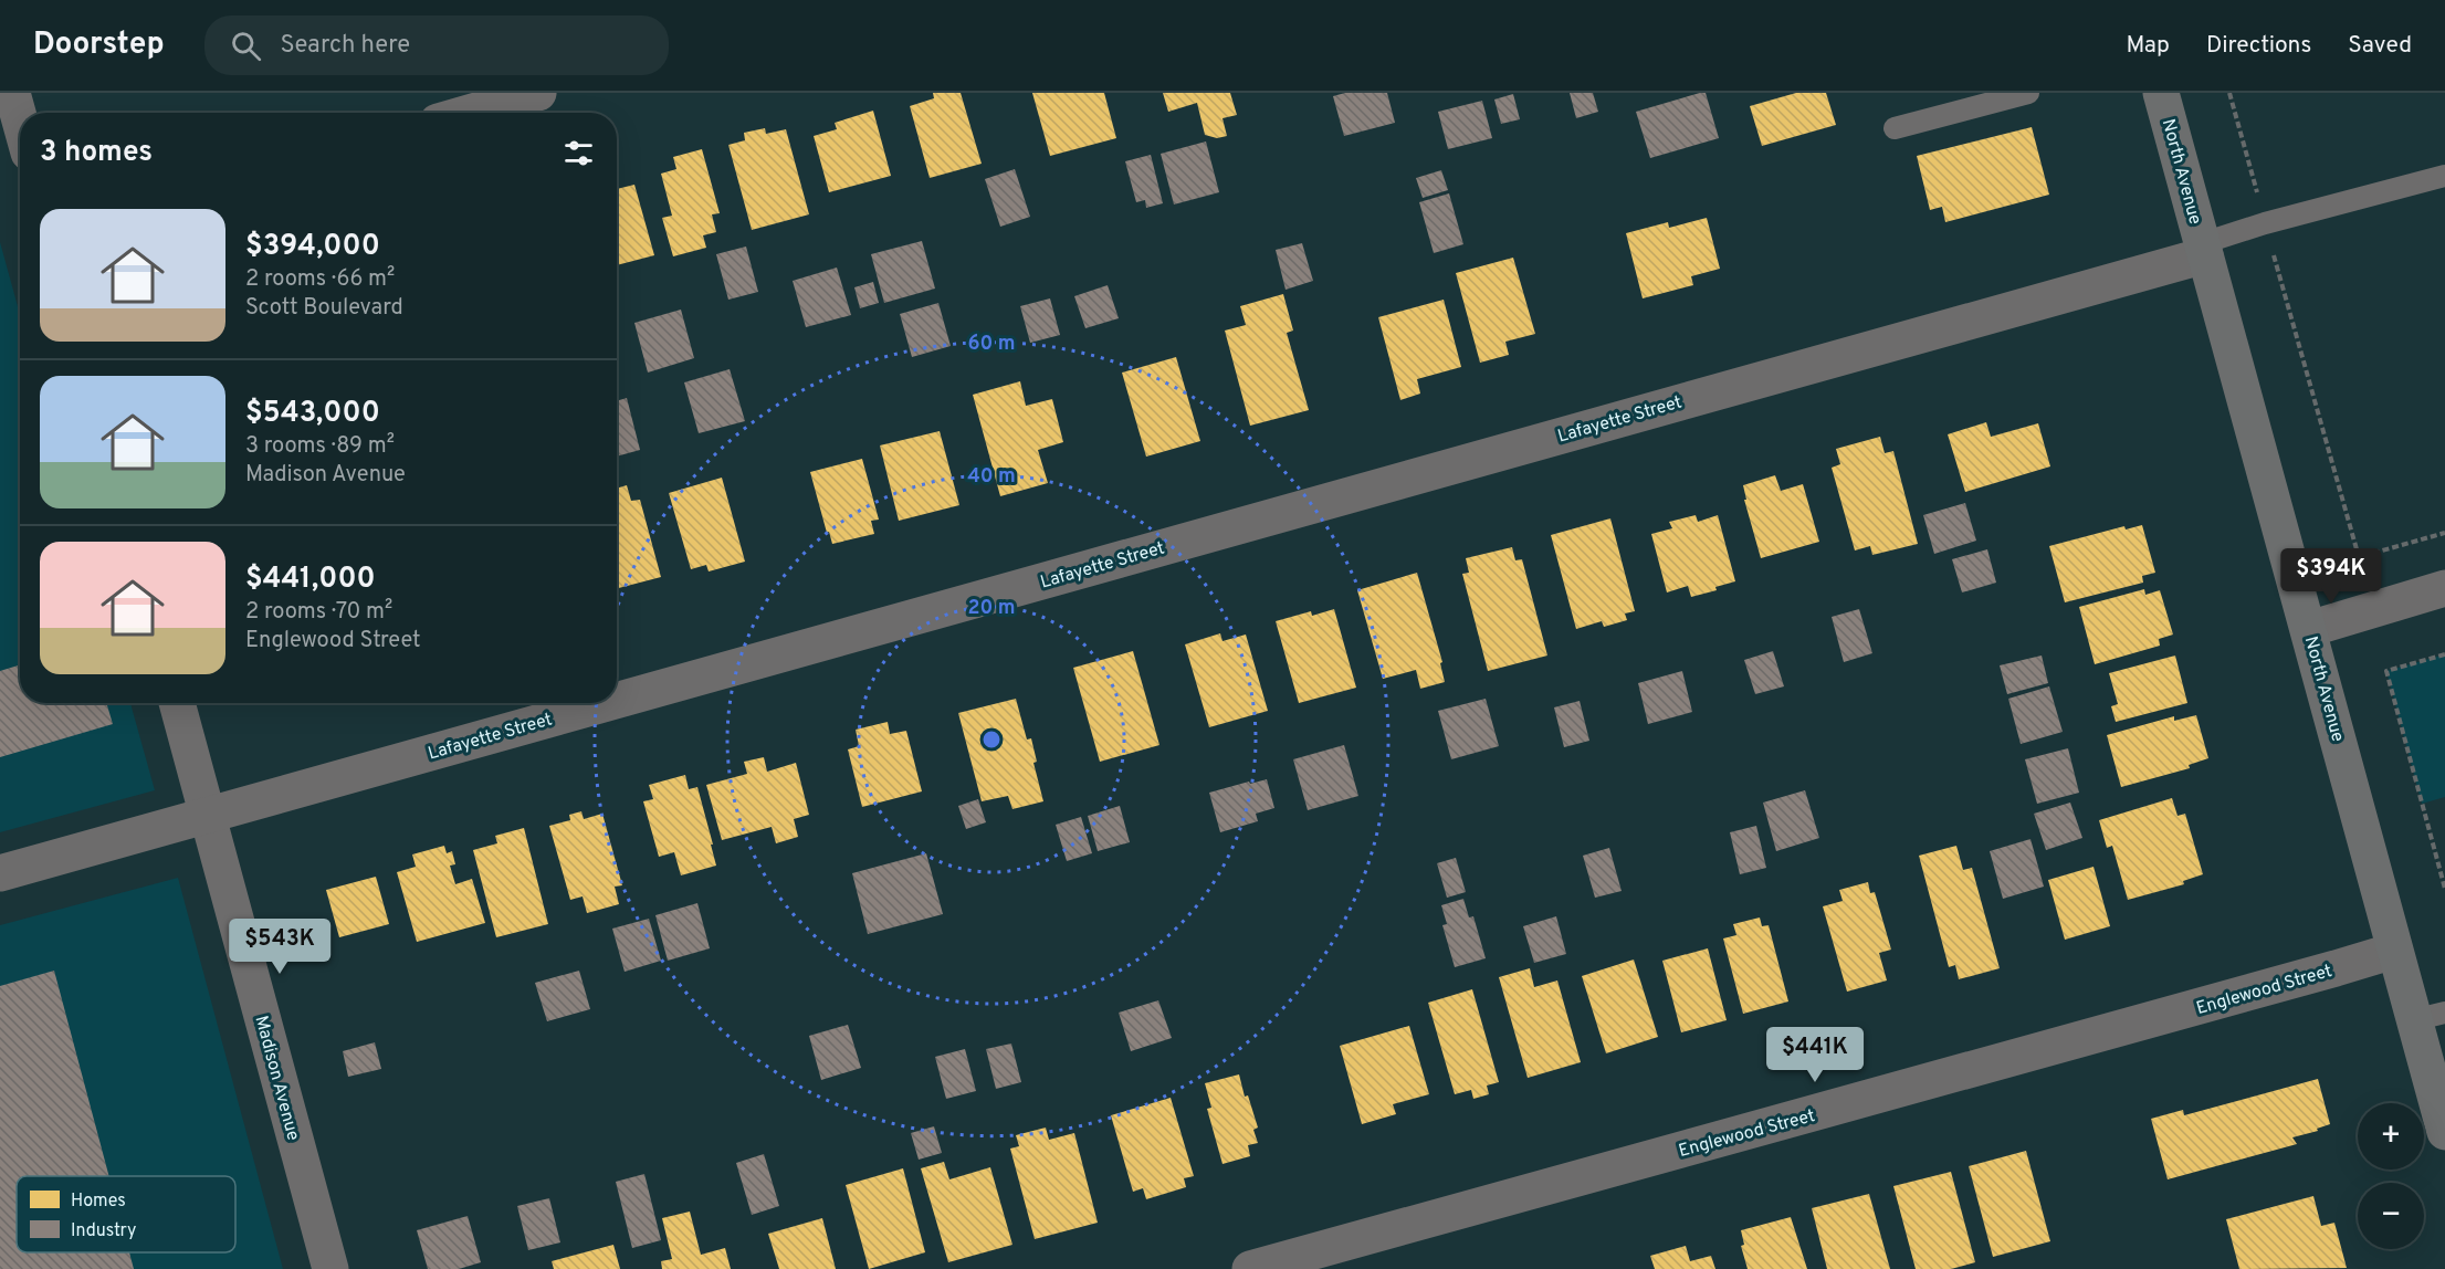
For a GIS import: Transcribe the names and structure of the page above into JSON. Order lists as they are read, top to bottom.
{
  "streets": {
    "main road": ["North Avenue"],
    "street": ["Lafayette Street", "Englewood Street", "Madison Avenue"]
  },
  "crossings": [
    ["North Avenue", "Lafayette Street"],
    ["North Avenue", "Englewood Street"],
    ["Lafayette Street", "Madison Avenue"]
  ],
  "legend": ["Homes", "Industry"],
  "page": {
    "header": "Doorstep",
    "search": "Search here",
    "nav": ["Map", "Directions", "Saved"],
    "heading": "3 homes",
    "list": [
      {
        "name": "$394,000",
        "note": "2 rooms · 66 m² · Scott Boulevard"
      },
      {
        "name": "$543,000",
        "note": "3 rooms · 89 m² · Madison Avenue"
      },
      {
        "name": "$441,000",
        "note": "2 rooms · 70 m² · Englewood Street"
      }
    ],
    "price": ["$394K", "$543K", "$441K"],
    "map_buttons": ["+", "−"]
  },
  "rings": ["60 m", "40 m", "20 m"]
}
